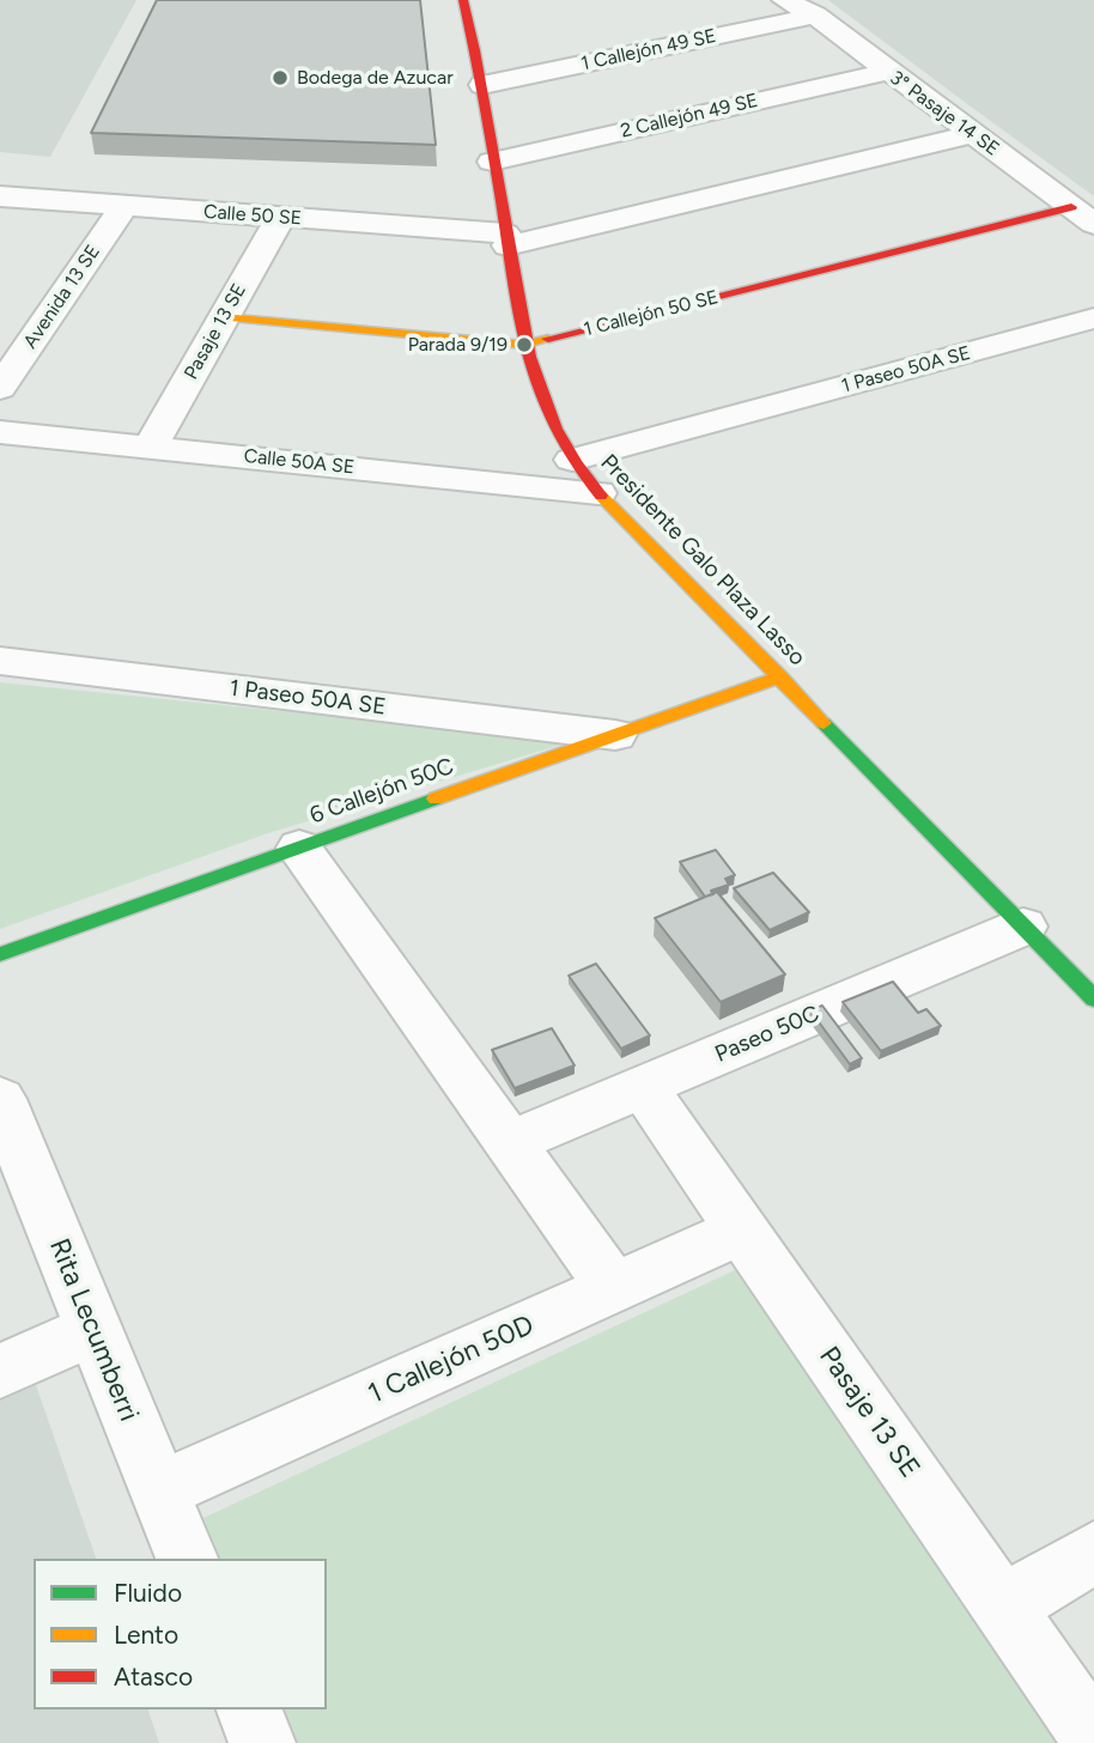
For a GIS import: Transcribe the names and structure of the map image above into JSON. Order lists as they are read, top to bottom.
{
  "streets": {
    "street": [
      "1 Callejón 49 SE",
      "3° Pasaje 14 SE",
      "2 Callejón 49 SE",
      "Calle 50 SE",
      "Avenida 13 SE",
      "1 Callejón 50 SE",
      "Pasaje 13 SE",
      "1 Paseo 50A SE",
      "Calle 50A SE",
      "Presidente Galo Plaza Lasso",
      "6 Callejón 50C",
      "Paseo 50C",
      "Rita Lecumberri",
      "1 Callejón 50D"
    ]
  },
  "crossings": [
    ["1 Callejón 49 SE", "3° Pasaje 14 SE"],
    ["1 Callejón 49 SE", "Presidente Galo Plaza Lasso"],
    ["3° Pasaje 14 SE", "2 Callejón 49 SE"],
    ["3° Pasaje 14 SE", "Calle 50 SE"],
    ["3° Pasaje 14 SE", "1 Callejón 50 SE"],
    ["2 Callejón 49 SE", "Presidente Galo Plaza Lasso"],
    ["Calle 50 SE", "Avenida 13 SE"],
    ["Calle 50 SE", "Pasaje 13 SE"],
    ["Calle 50 SE", "Presidente Galo Plaza Lasso"],
    ["1 Callejón 50 SE", "Pasaje 13 SE"],
    ["1 Callejón 50 SE", "Presidente Galo Plaza Lasso"],
    ["Pasaje 13 SE", "Calle 50A SE"],
    ["Pasaje 13 SE", "Paseo 50C"],
    ["Pasaje 13 SE", "1 Callejón 50D"],
    ["1 Paseo 50A SE", "Presidente Galo Plaza Lasso"],
    ["1 Paseo 50A SE", "6 Callejón 50C"],
    ["Calle 50A SE", "Presidente Galo Plaza Lasso"],
    ["Presidente Galo Plaza Lasso", "6 Callejón 50C"],
    ["Presidente Galo Plaza Lasso", "Paseo 50C"],
    ["Rita Lecumberri", "1 Callejón 50D"]
  ],
  "places": ["Bodega de Azucar", "Parada 9/19"],
  "legend": ["Fluido", "Lento", "Atasco"]
}
